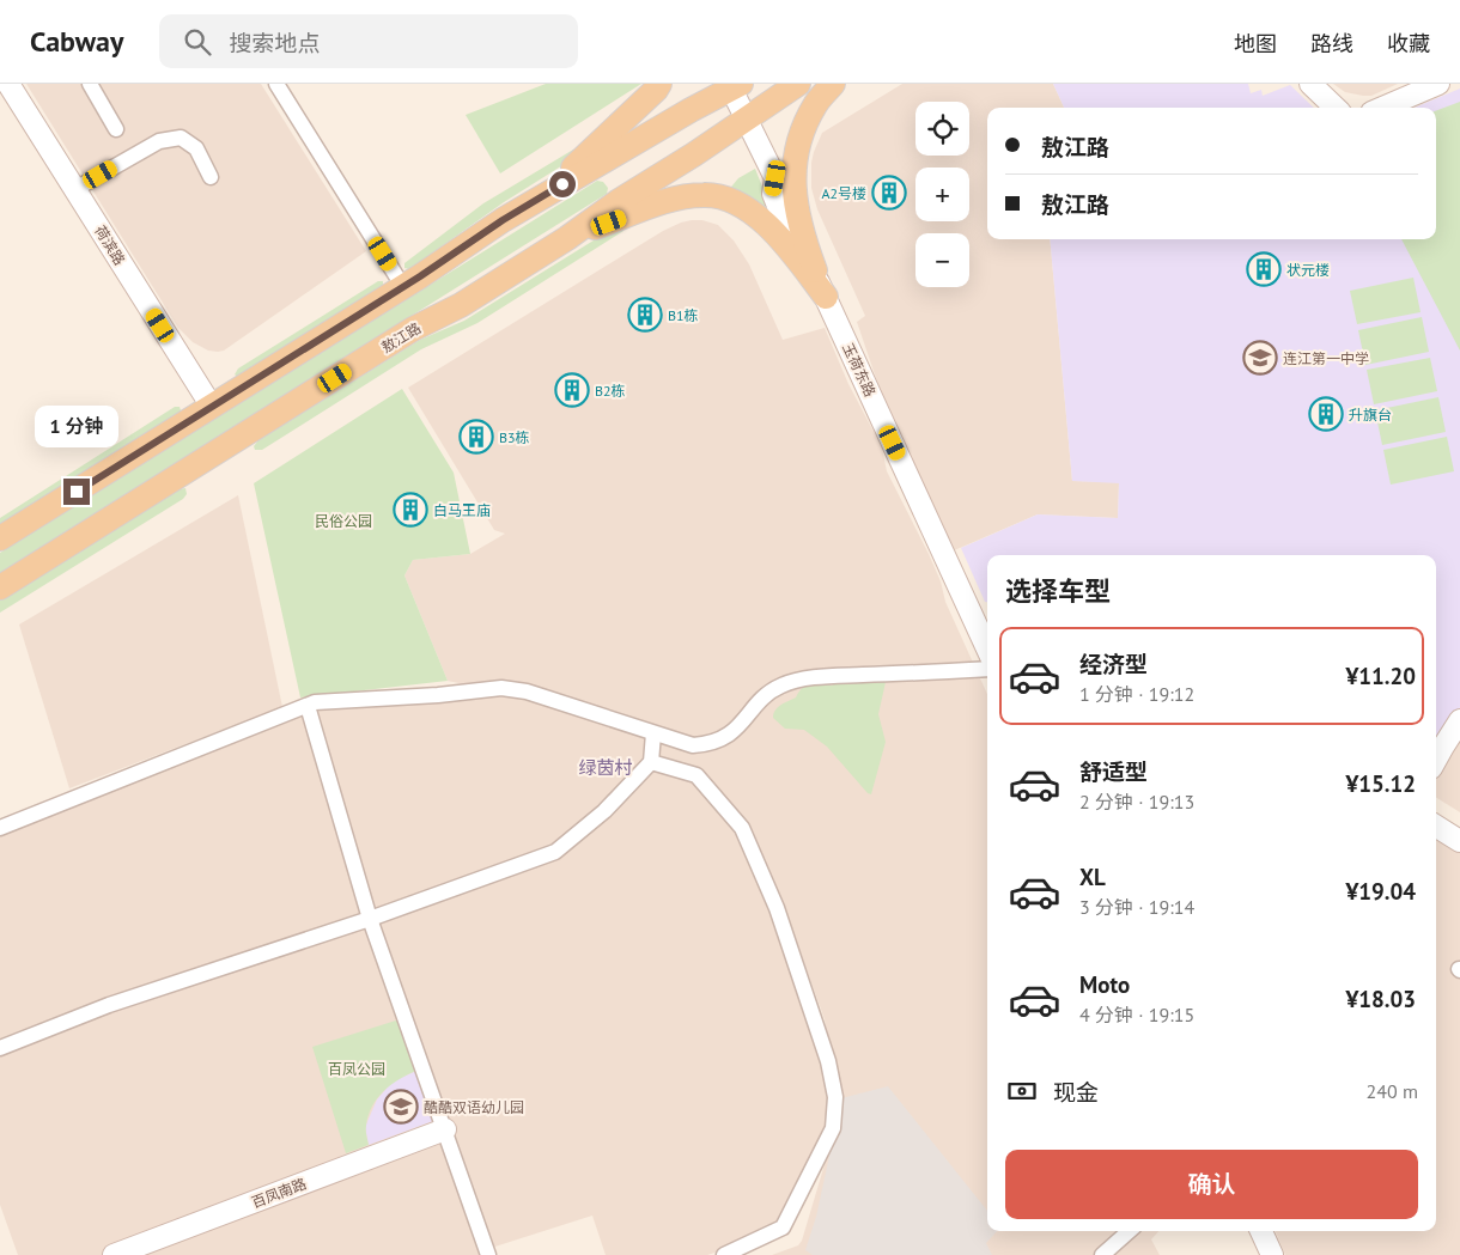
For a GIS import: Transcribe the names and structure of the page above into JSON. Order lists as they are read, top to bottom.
{
  "streets": {
    "main road": ["敖江路"],
    "street": ["荷滨路", "玉荷东路", "百凤南路"]
  },
  "districts": ["绿茵村"],
  "parks": ["民俗公园", "百凤公园"],
  "places": {
    "building": [
      "A2号楼",
      "状元楼",
      "B1栋",
      "B2栋",
      "升旗台",
      "B3栋",
      "白马王庙"
    ],
    "school or university": ["连江第一中学", "酷酷双语幼儿园"]
  },
  "page": {
    "header": "Cabway",
    "search": "搜索地点",
    "nav": ["地图", "路线", "收藏"],
    "map_buttons": ["+", "−"],
    "banner": ["敖江路", "敖江路"],
    "bubble": "1 分钟",
    "heading": "选择车型",
    "list": [
      {
        "name": "经济型",
        "note": "1 分钟 · 19:12",
        "value": "¥11.20"
      },
      {
        "name": "舒适型",
        "note": "2 分钟 · 19:13",
        "value": "¥15.12"
      },
      {
        "name": "XL",
        "note": "3 分钟 · 19:14",
        "value": "¥19.04"
      },
      {
        "name": "Moto",
        "note": "4 分钟 · 19:15",
        "value": "¥18.03"
      }
    ],
    "pay": ["现金", "240 m"],
    "buttons": "确认"
  }
}
